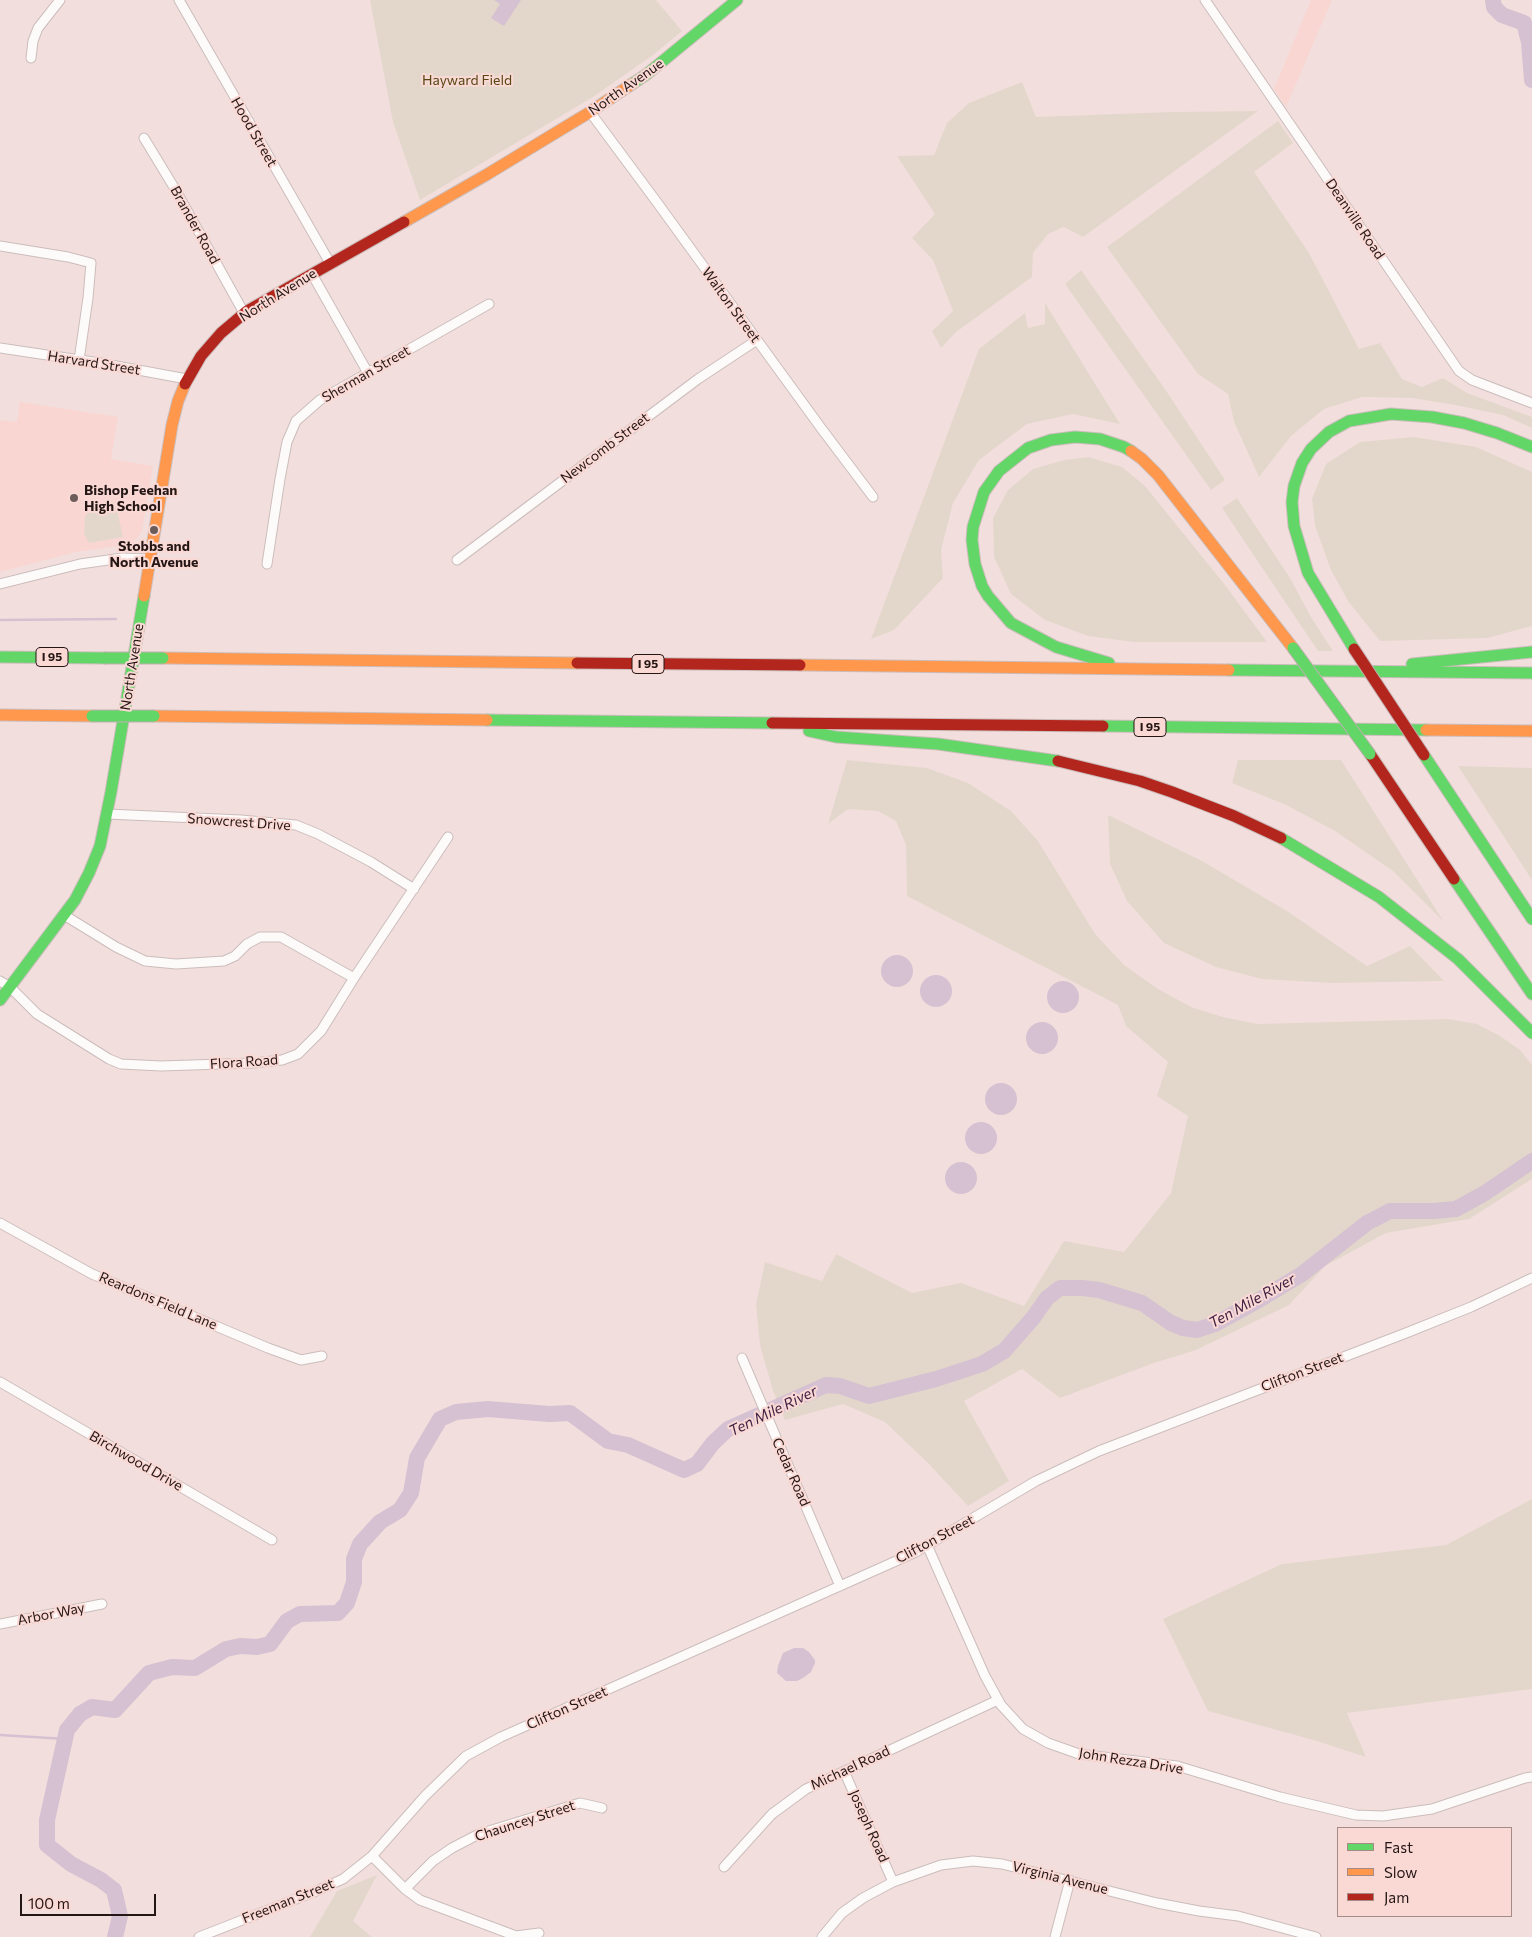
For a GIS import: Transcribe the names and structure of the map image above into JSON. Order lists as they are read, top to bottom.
{
  "streets": {
    "main road": ["North Avenue", "I 95"],
    "street": [
      "Hood Street",
      "Deanville Road",
      "Brander Road",
      "Walton Street",
      "Harvard Street",
      "Sherman Street",
      "Newcomb Street",
      "Snowcrest Drive",
      "Flora Road",
      "Reardons Field Lane",
      "Clifton Street",
      "Birchwood Drive",
      "Cedar Road",
      "Arbor Way",
      "John Rezza Drive",
      "Michael Road",
      "Chauncey Street",
      "Joseph Road",
      "Virginia Avenue",
      "Freeman Street"
    ]
  },
  "crossings": [
    ["North Avenue", "Hood Street"],
    ["North Avenue", "Brander Road"],
    ["North Avenue", "Walton Street"],
    ["North Avenue", "Harvard Street"],
    ["North Avenue", "Snowcrest Drive"],
    ["North Avenue", "Flora Road"],
    ["Walton Street", "Newcomb Street"],
    ["Snowcrest Drive", "Flora Road"],
    ["Clifton Street", "Cedar Road"],
    ["Clifton Street", "John Rezza Drive"],
    ["Clifton Street", "Freeman Street"],
    ["John Rezza Drive", "Michael Road"],
    ["Michael Road", "Joseph Road"],
    ["Joseph Road", "Virginia Avenue"]
  ],
  "water": ["Ten Mile River"],
  "parks": ["Hayward Field"],
  "places": ["Bishop Feehan High School", "Stobbs and North Avenue"],
  "legend": ["Fast", "Slow", "Jam"],
  "scale_bar": "100 m"
}
